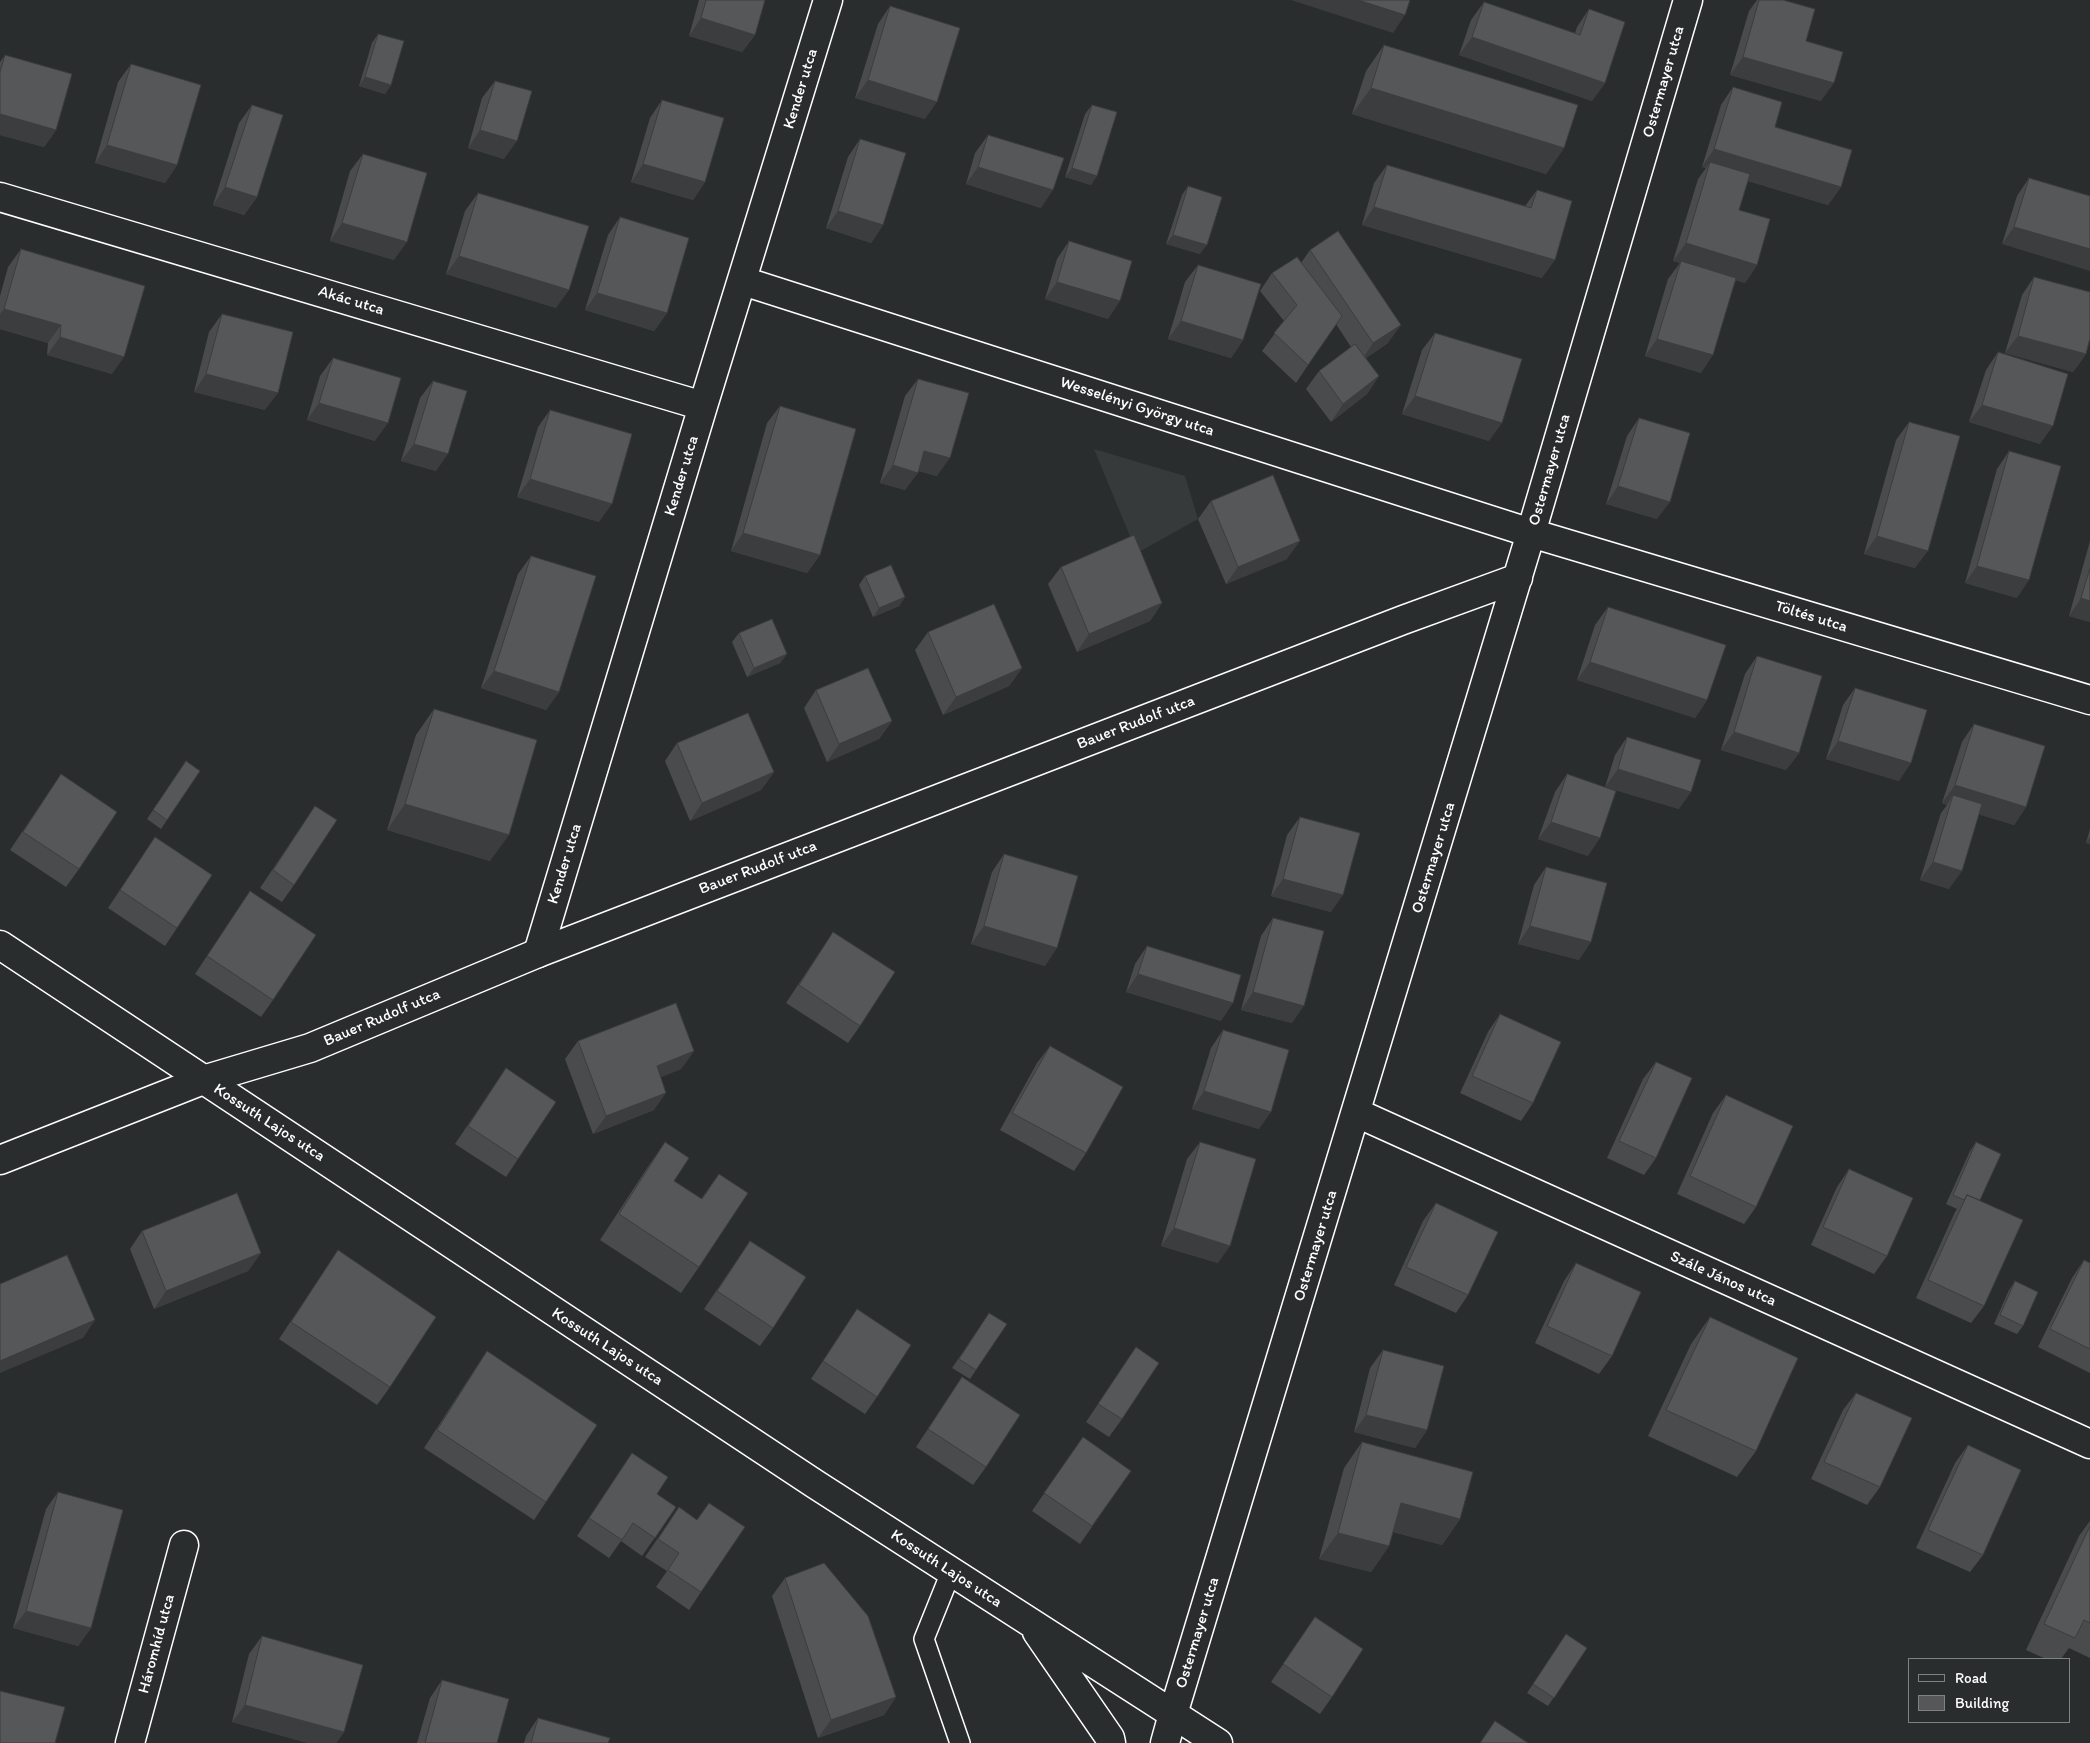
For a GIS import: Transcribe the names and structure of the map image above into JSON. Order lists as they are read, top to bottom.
{
  "streets": {
    "street": [
      "Ostermayer utca",
      "Kender utca",
      "Akác utca",
      "Wesselényi György utca",
      "Töltés utca",
      "Bauer Rudolf utca",
      "Kossuth Lajos utca",
      "Szále János utca",
      "Háromhíd utca"
    ]
  },
  "crossings": [
    ["Ostermayer utca", "Wesselényi György utca"],
    ["Ostermayer utca", "Töltés utca"],
    ["Ostermayer utca", "Bauer Rudolf utca"],
    ["Ostermayer utca", "Kossuth Lajos utca"],
    ["Ostermayer utca", "Szále János utca"],
    ["Kender utca", "Akác utca"],
    ["Kender utca", "Wesselényi György utca"],
    ["Kender utca", "Bauer Rudolf utca"],
    ["Wesselényi György utca", "Töltés utca"],
    ["Bauer Rudolf utca", "Kossuth Lajos utca"]
  ],
  "legend": ["Road", "Building"]
}
